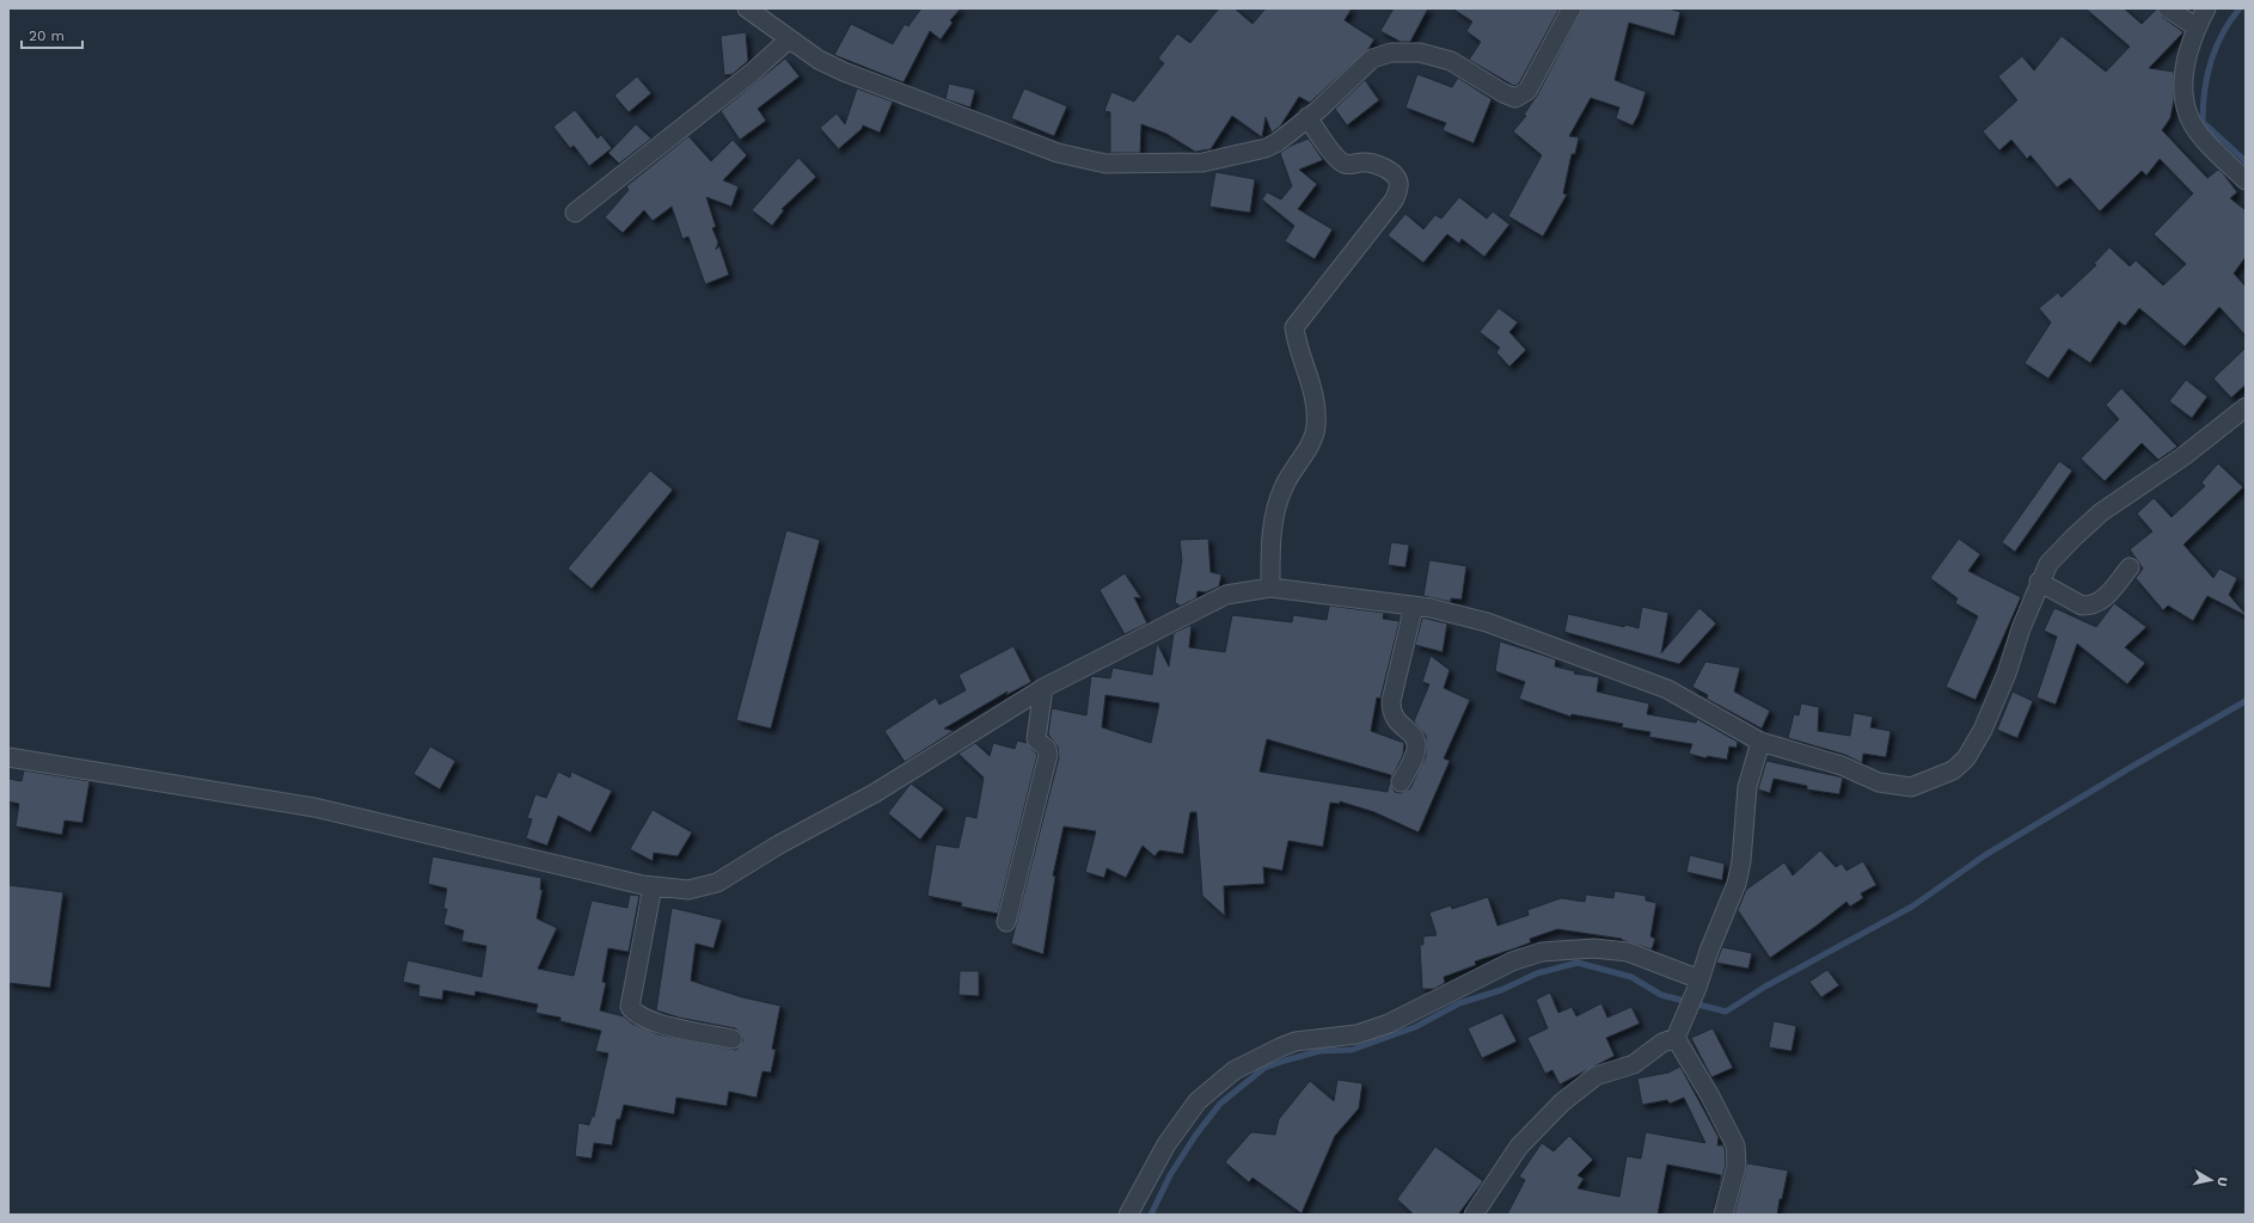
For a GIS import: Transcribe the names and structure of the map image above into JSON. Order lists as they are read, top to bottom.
{
  "scale_bar": "20 m",
  "north": "right"
}
